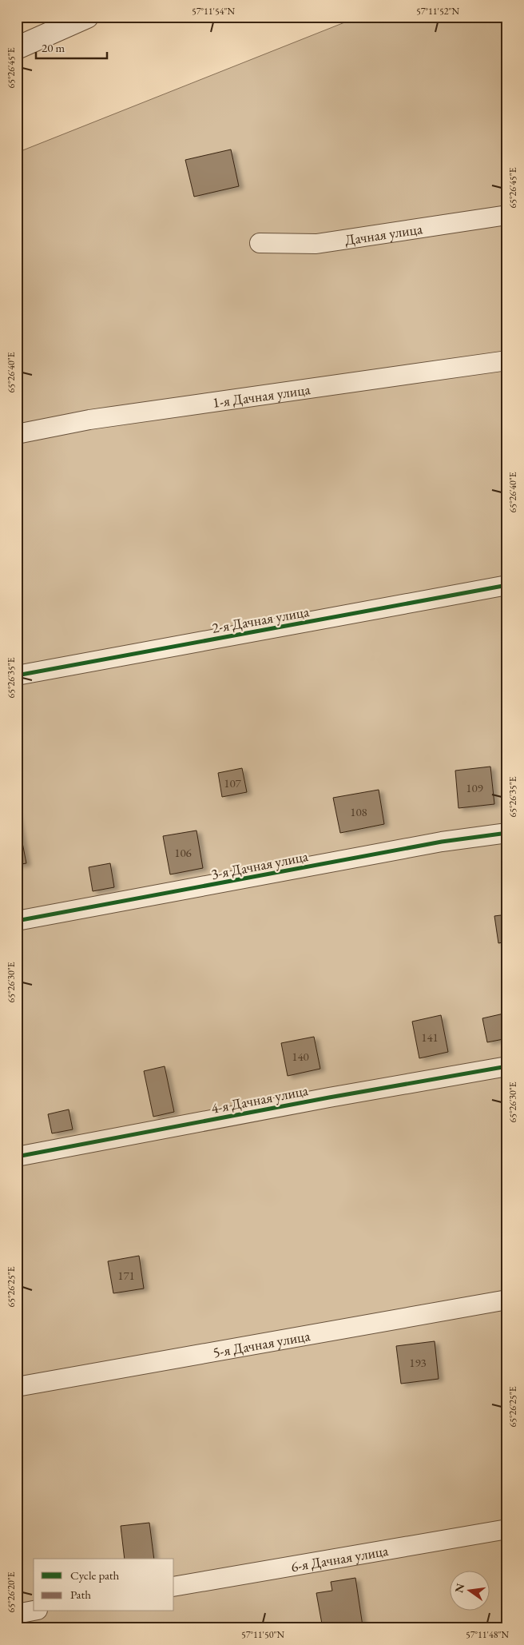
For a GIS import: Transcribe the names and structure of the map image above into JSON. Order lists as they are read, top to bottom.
{
  "streets": {
    "street": [
      "Дачная улица",
      "1-я Дачная улица",
      "2-я Дачная улица",
      "3-я Дачная улица",
      "4-я Дачная улица",
      "5-я Дачная улица",
      "6-я Дачная улица"
    ]
  },
  "house_numbers": [
    "107",
    "109",
    "108",
    "106",
    "141",
    "140",
    "171",
    "193"
  ],
  "legend": ["Cycle path", "Path"],
  "scale_bar": "20 m",
  "north": "left",
  "coordinates": [
    "57°11'54\"N",
    "57°11'52\"N",
    "65°26'45\"E",
    "65°26'40\"E",
    "65°26'35\"E",
    "65°26'30\"E",
    "65°26'25\"E",
    "65°26'20\"E",
    "57°11'50\"N",
    "57°11'48\"N"
  ]
}
